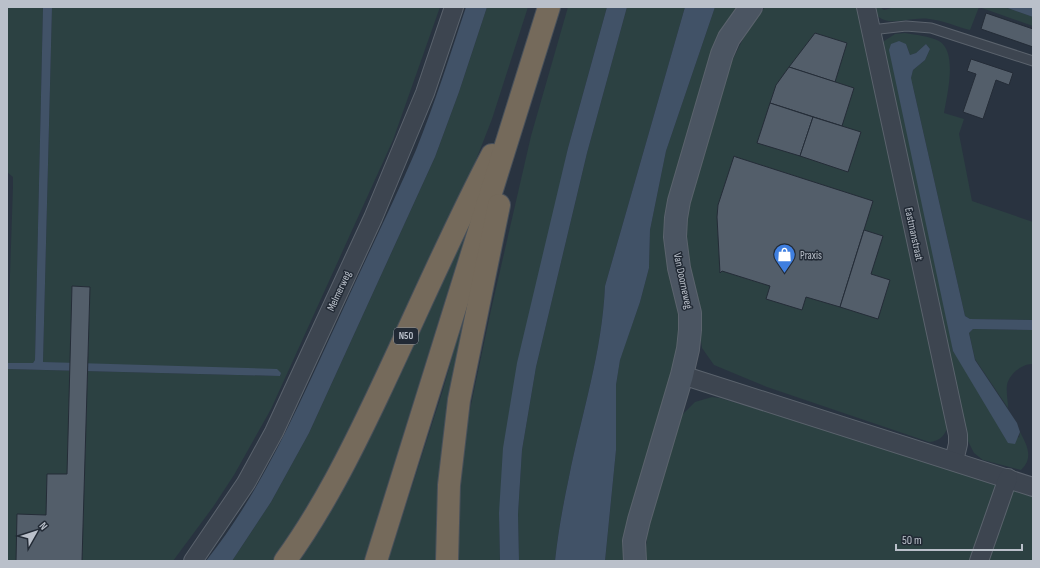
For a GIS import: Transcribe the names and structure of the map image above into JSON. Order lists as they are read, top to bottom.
{
  "streets": {
    "highway": ["N50"],
    "street": ["Eastmanstraat", "Van Doorneweg", "Melmerweg"]
  },
  "places": {
    "shop": ["Praxis"]
  },
  "scale_bar": "50 m",
  "north": "top right"
}
